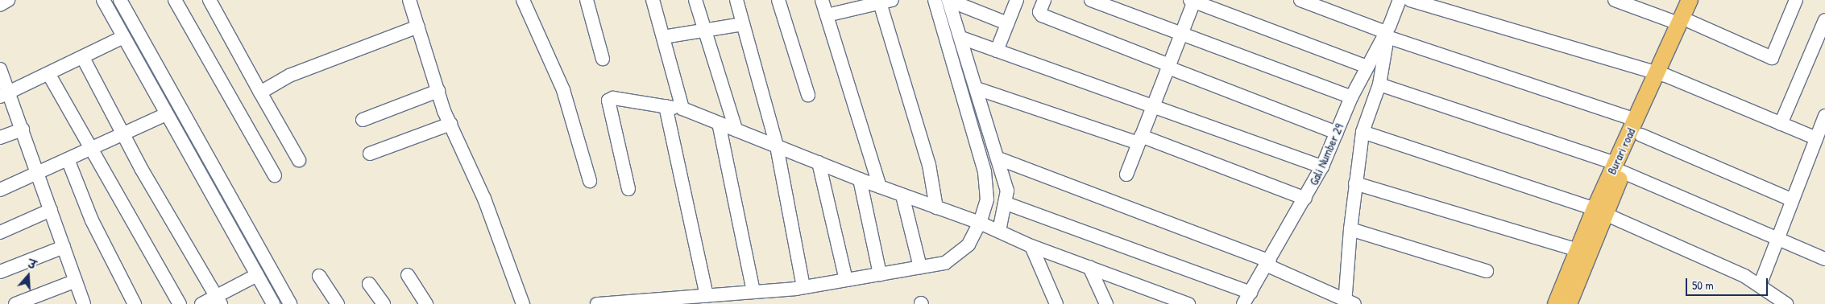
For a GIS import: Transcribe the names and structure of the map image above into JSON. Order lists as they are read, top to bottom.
{
  "streets": {
    "main road": ["Burari road"],
    "street": ["Gali Number 29"]
  },
  "scale_bar": "50 m",
  "north": "top"
}
